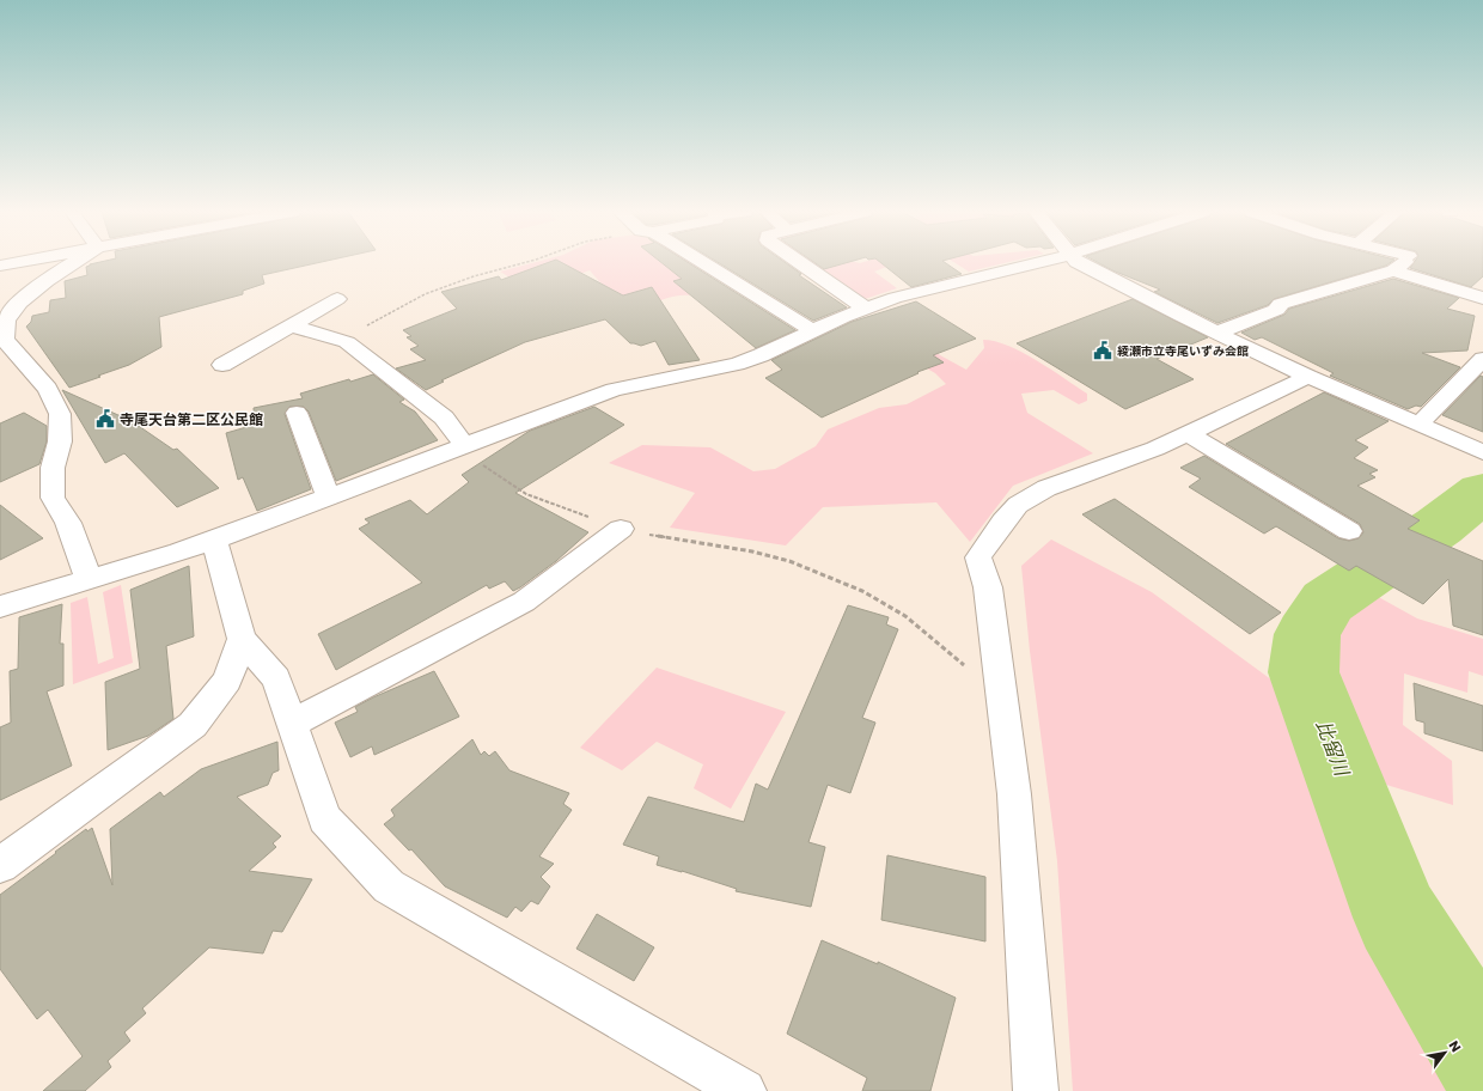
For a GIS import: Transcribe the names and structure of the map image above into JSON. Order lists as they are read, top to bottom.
{
  "water": ["比留川"],
  "places": {
    "public building": ["綾瀬市立寺尾いずみ会館", "寺尾天台第二区公民館"]
  },
  "north": "top right"
}
